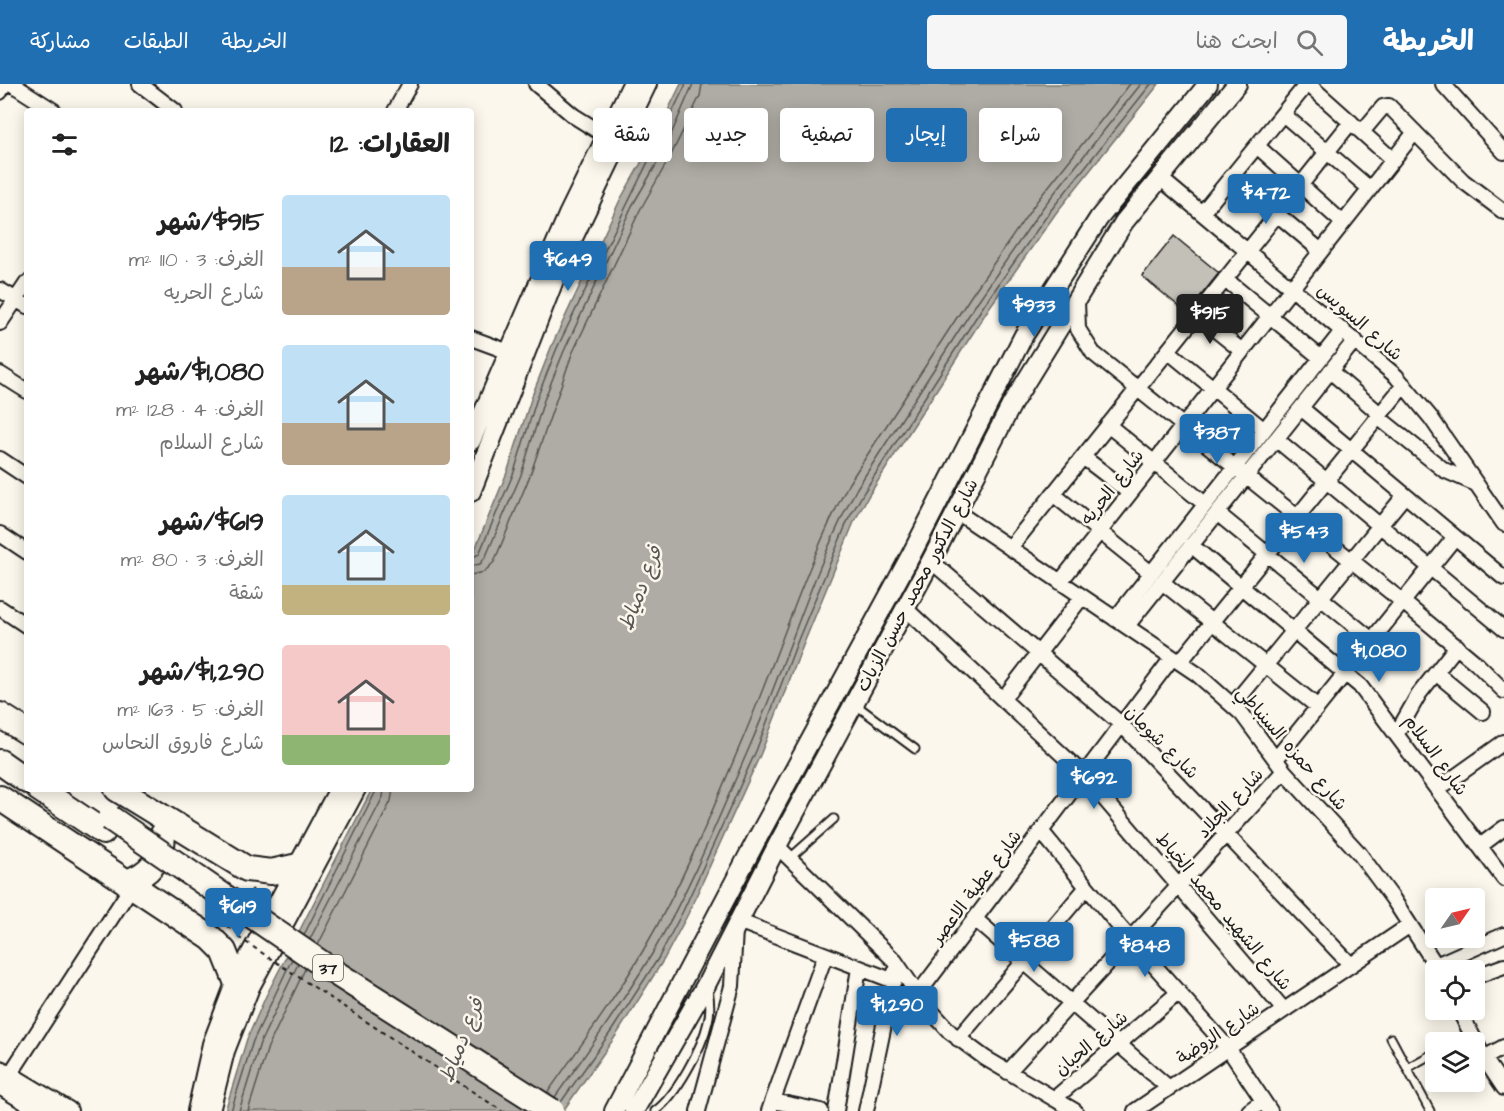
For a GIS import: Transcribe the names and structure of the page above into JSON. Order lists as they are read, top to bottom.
{
  "streets": {
    "highway": ["37"],
    "street": [
      "شارع السويس",
      "شارع الحريه",
      "شارع الدكتور محمد حسن الزيات",
      "شارع شومان",
      "شارع حمزه السنباطي",
      "شارع السلام",
      "شارع الجلاد",
      "شارع عطية الاعصر",
      "شارع الشهيد محمد الخياط",
      "شارع الروضة",
      "شارع الحبان"
    ]
  },
  "crossings": [
    ["شارع السويس", "شارع الحريه"],
    ["شارع السويس", "شارع الدكتور محمد حسن الزيات"],
    ["شارع السويس", "شارع عطية الاعصر"],
    ["شارع الحريه", "شارع حمزه السنباطي"],
    ["شارع الدكتور محمد حسن الزيات", "شارع شومان"],
    ["شارع الدكتور محمد حسن الزيات", "شارع حمزه السنباطي"],
    ["شارع الدكتور محمد حسن الزيات", "شارع الشهيد محمد الخياط"],
    ["شارع شومان", "شارع الجلاد"],
    ["شارع شومان", "شارع عطية الاعصر"],
    ["شارع شومان", "شارع الروضة"],
    ["شارع حمزه السنباطي", "شارع الجلاد"],
    ["شارع حمزه السنباطي", "شارع عطية الاعصر"],
    ["شارع حمزه السنباطي", "شارع الروضة"],
    ["شارع السلام", "شارع الجلاد"],
    ["شارع السلام", "شارع عطية الاعصر"],
    ["شارع الجلاد", "شارع الشهيد محمد الخياط"],
    ["شارع عطية الاعصر", "شارع الشهيد محمد الخياط"],
    ["شارع الشهيد محمد الخياط", "شارع الروضة"]
  ],
  "water": ["فرع دمياط"],
  "north": "top right",
  "page": {
    "header": "الخريطة",
    "search": "ابحث هنا",
    "nav": ["الخريطة", "الطبقات", "مشاركة"],
    "chip": [
      "شراء",
      "إيجار",
      "تصفية",
      "جديد",
      "شقة"
    ],
    "heading": "العقارات: 12",
    "price": [
      "$472",
      "$649",
      "$933",
      "$915",
      "$387",
      "$543",
      "$1,080",
      "$692",
      "$619",
      "$588",
      "$848",
      "$1,290"
    ],
    "list": [
      {
        "name": "$915/شهر",
        "note": "الغرف: 3 · 110 m² · شارع الحريه"
      },
      {
        "name": "$1,080/شهر",
        "note": "الغرف: 4 · 128 m² · شارع السلام"
      },
      {
        "name": "$619/شهر",
        "note": "الغرف: 3 · 80 m² · شقة"
      },
      {
        "name": "$1,290/شهر",
        "note": "الغرف: 5 · 163 m² · شارع فاروق النحاس"
      }
    ]
  }
}
